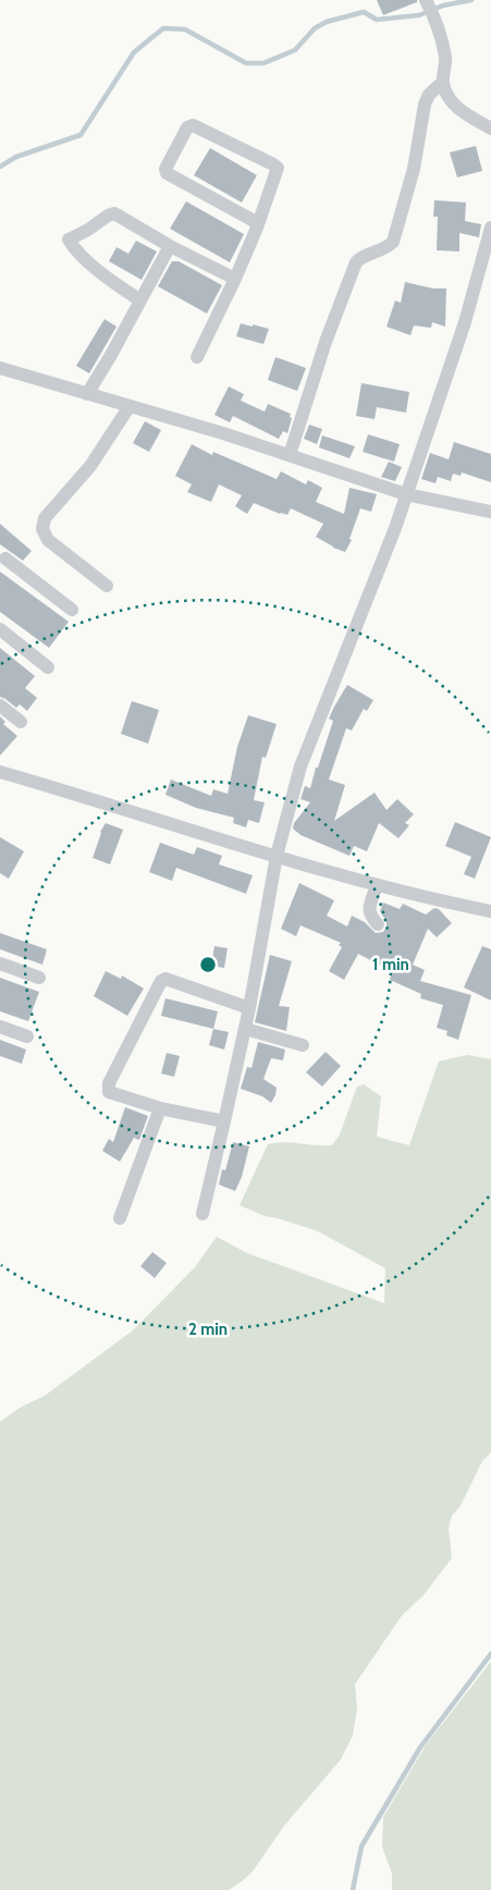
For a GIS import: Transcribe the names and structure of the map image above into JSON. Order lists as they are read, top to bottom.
{
  "rings": ["1 min", "2 min"]
}
